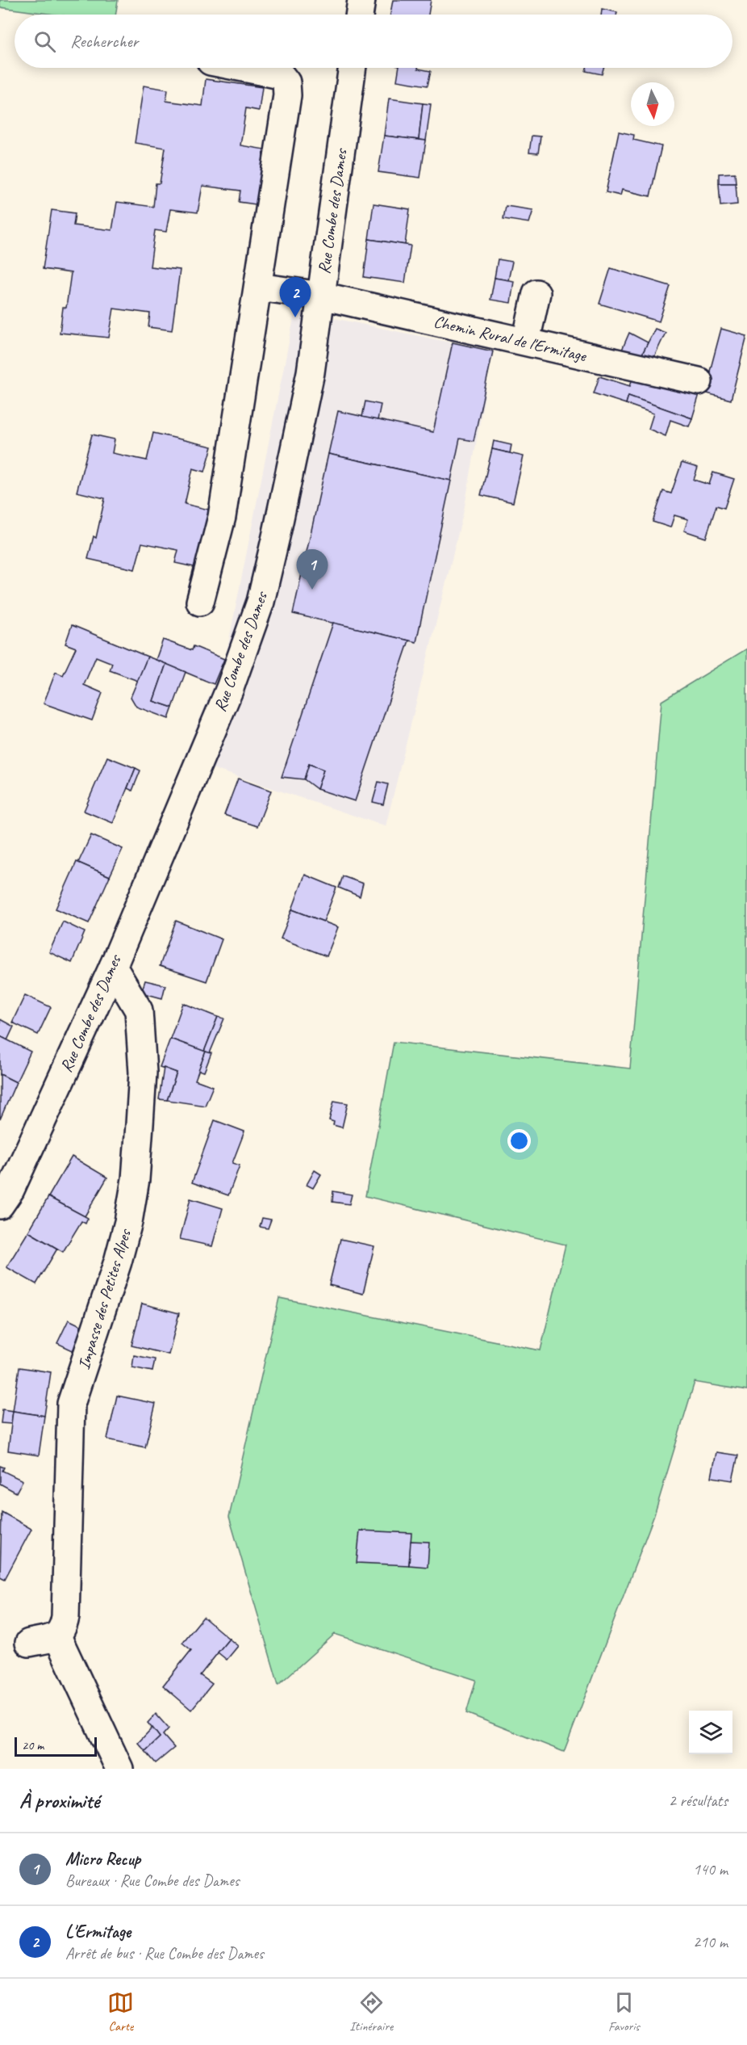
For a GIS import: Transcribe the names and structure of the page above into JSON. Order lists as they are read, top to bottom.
{
  "streets": {
    "street": ["Rue Combe des Dames", "Chemin Rural de l'Ermitage", "Impasse des Petites Alpes"]
  },
  "crossings": [
    ["Rue Combe des Dames", "Chemin Rural de l'Ermitage"],
    ["Rue Combe des Dames", "Impasse des Petites Alpes"]
  ],
  "scale_bar": "20 m",
  "north": "bottom",
  "page": {
    "search": "Rechercher",
    "pins": ["2", "1"],
    "scale": "20 m",
    "heading": ["À proximité", "2 résultats"],
    "list": [
      {
        "mark": "1",
        "name": "Micro Recup",
        "note": "Bureaux · Rue Combe des Dames",
        "value": "140 m"
      },
      {
        "mark": "2",
        "name": "L'Ermitage",
        "note": "Arrêt de bus · Rue Combe des Dames",
        "value": "210 m"
      }
    ],
    "nav": ["Carte", "Itinéraire", "Favoris"]
  }
}
